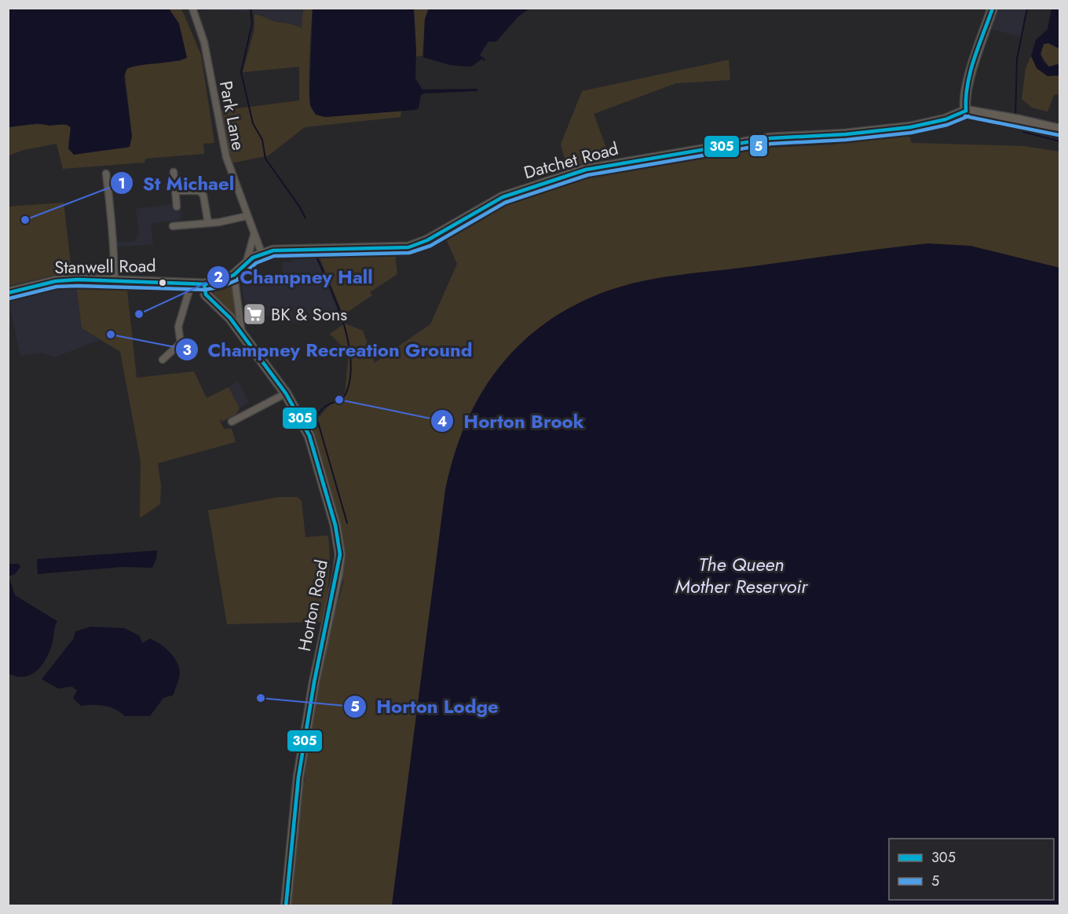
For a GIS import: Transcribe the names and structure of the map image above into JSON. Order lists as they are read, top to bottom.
{
  "streets": {
    "street": [
      "Park Lane",
      "Datchet Road",
      "Stanwell Road",
      "Horton Road"
    ]
  },
  "crossings": [
    ["Park Lane", "Datchet Road"],
    ["Datchet Road", "Stanwell Road"],
    ["Datchet Road", "Horton Road"],
    ["Stanwell Road", "Horton Road"]
  ],
  "water": ["The Queen Mother Reservoir"],
  "places": {
    "other": [
      "St Michael",
      "Champney Hall",
      "Champney Recreation Ground",
      "Horton Brook",
      "Horton Lodge"
    ],
    "supermarket": ["BK & Sons"]
  },
  "lines": ["transit line 305", "transit line 5"],
  "legend": ["305", "5"]
}
